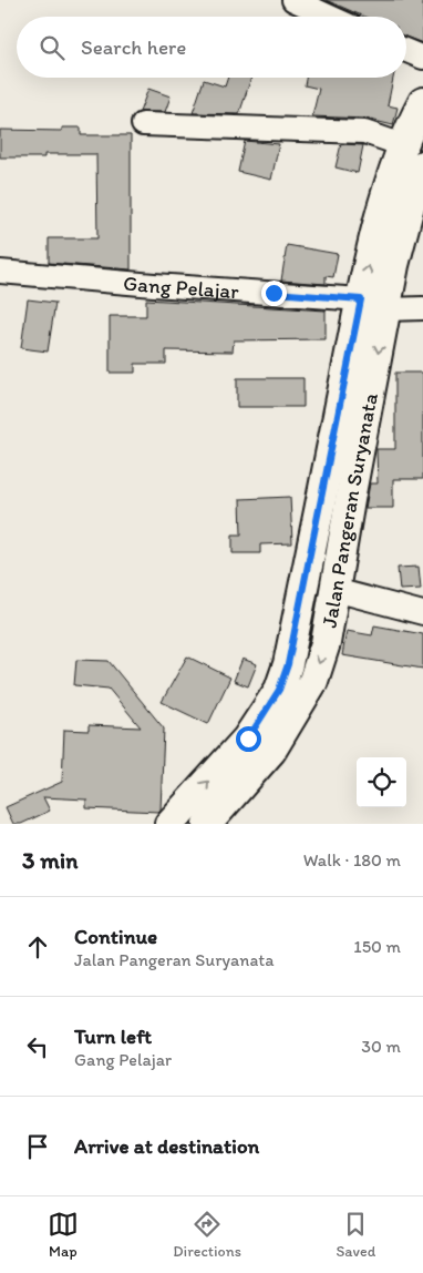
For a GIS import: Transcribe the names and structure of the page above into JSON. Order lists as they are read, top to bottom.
{
  "streets": {
    "main road": ["Jalan Pangeran Suryanata"],
    "street": ["Gang Pelajar"]
  },
  "crossings": [
    ["Gang Pelajar", "Jalan Pangeran Suryanata"]
  ],
  "page": {
    "search": "Search here",
    "heading": ["3 min", "Walk · 180 m"],
    "list": [
      ["Continue", "Jalan Pangeran Suryanata", "150 m"],
      ["Turn left", "Gang Pelajar", "30 m"],
      "Arrive at destination"
    ],
    "nav": ["Map", "Directions", "Saved"]
  }
}
